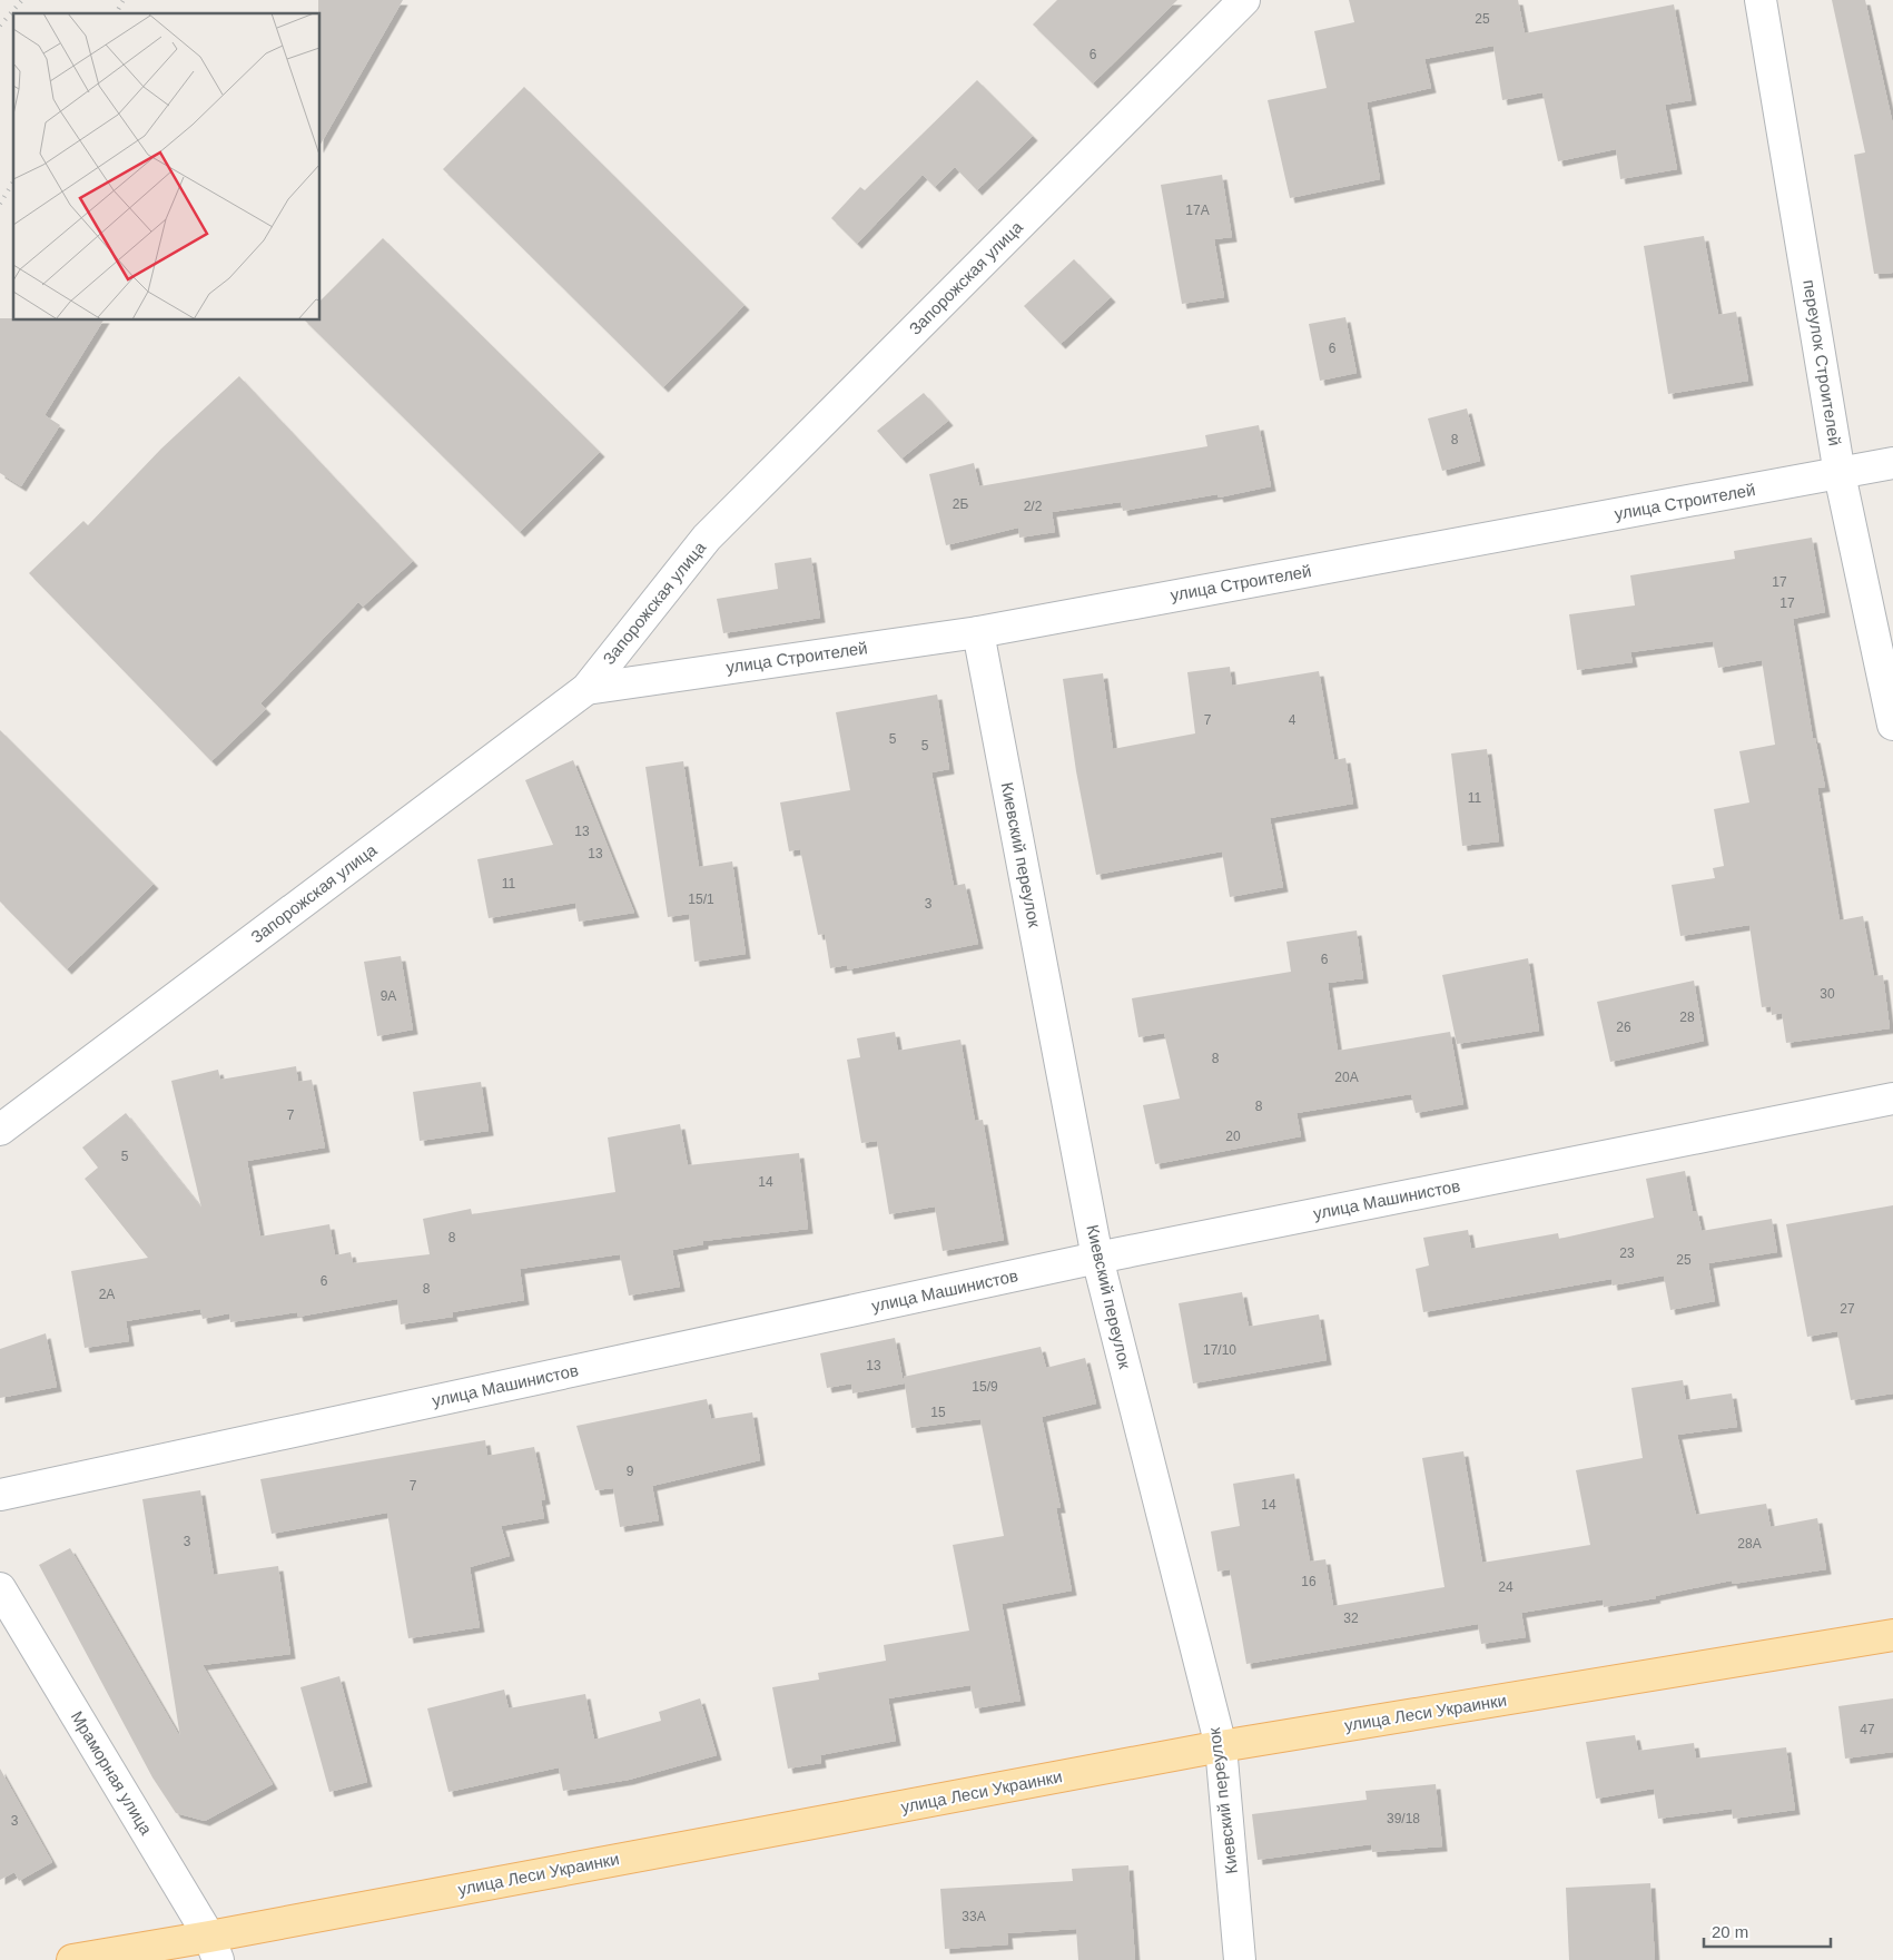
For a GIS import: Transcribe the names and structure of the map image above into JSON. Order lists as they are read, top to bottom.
{
  "streets": {
    "main road": ["улица Леси Украинки"],
    "street": [
      "Запорожская улица",
      "переулок Строителей",
      "улица Строителей",
      "Киевский переулок",
      "улица Машинистов",
      "Мраморная улица"
    ]
  },
  "crossings": [
    ["Запорожская улица", "улица Строителей"],
    ["переулок Строителей", "улица Строителей"],
    ["улица Строителей", "Киевский переулок"],
    ["Киевский переулок", "улица Машинистов"],
    ["Киевский переулок", "улица Леси Украинки"],
    ["улица Леси Украинки", "Мраморная улица"]
  ],
  "house_numbers": [
    "25",
    "6",
    "17А",
    "6",
    "8",
    "2Б",
    "2/2",
    "17",
    "17",
    "7",
    "4",
    "5",
    "5",
    "11",
    "13",
    "13",
    "11",
    "15/1",
    "3",
    "6",
    "30",
    "9А",
    "28",
    "26",
    "8",
    "20А",
    "8",
    "7",
    "20",
    "5",
    "14",
    "8",
    "23",
    "25",
    "6",
    "8",
    "2А",
    "27",
    "17/10",
    "13",
    "15/9",
    "15",
    "9",
    "7",
    "14",
    "3",
    "28А",
    "16",
    "24",
    "32",
    "47",
    "39/18",
    "3",
    "33А"
  ],
  "scale_bar": "20 m"
}
